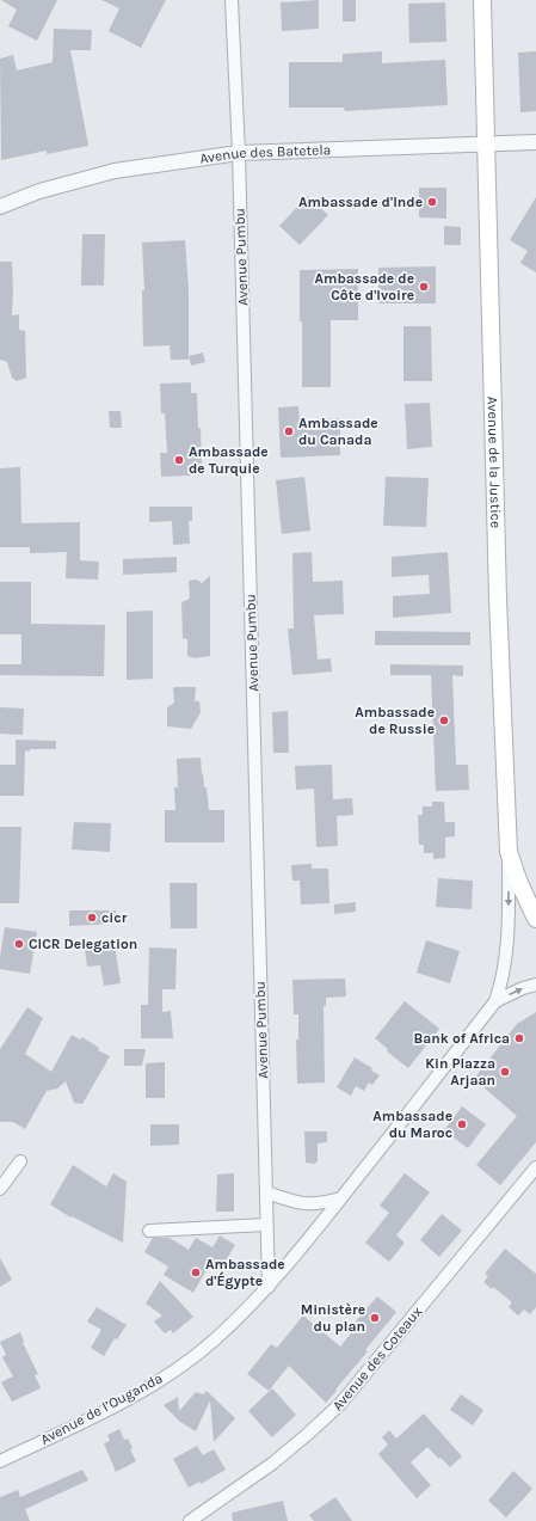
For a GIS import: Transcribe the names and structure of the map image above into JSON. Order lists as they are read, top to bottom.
{
  "streets": {
    "main road": ["Avenue de la Justice"],
    "street": [
      "Avenue des Batetela",
      "Avenue Pumbu",
      "Avenue des Coteaux",
      "Avenue de l’Ouganda"
    ]
  },
  "crossings": [
    ["Avenue des Batetela", "Avenue Pumbu"],
    ["Avenue des Batetela", "Avenue de la Justice"],
    ["Avenue Pumbu", "Avenue de l’Ouganda"],
    ["Avenue de la Justice", "Avenue de l’Ouganda"]
  ],
  "places": [
    "Ambassade d'Inde",
    "Ambassade de Côte d'Ivoire",
    "Ambassade du Canada",
    "Ambassade de Turquie",
    "Ambassade de Russie",
    "cicr",
    "CICR Delegation",
    "Bank of Africa",
    "Kin Plazza Arjaan",
    "Ambassade du Maroc",
    "Ambassade d'Égypte",
    "Ministère du plan"
  ]
}
